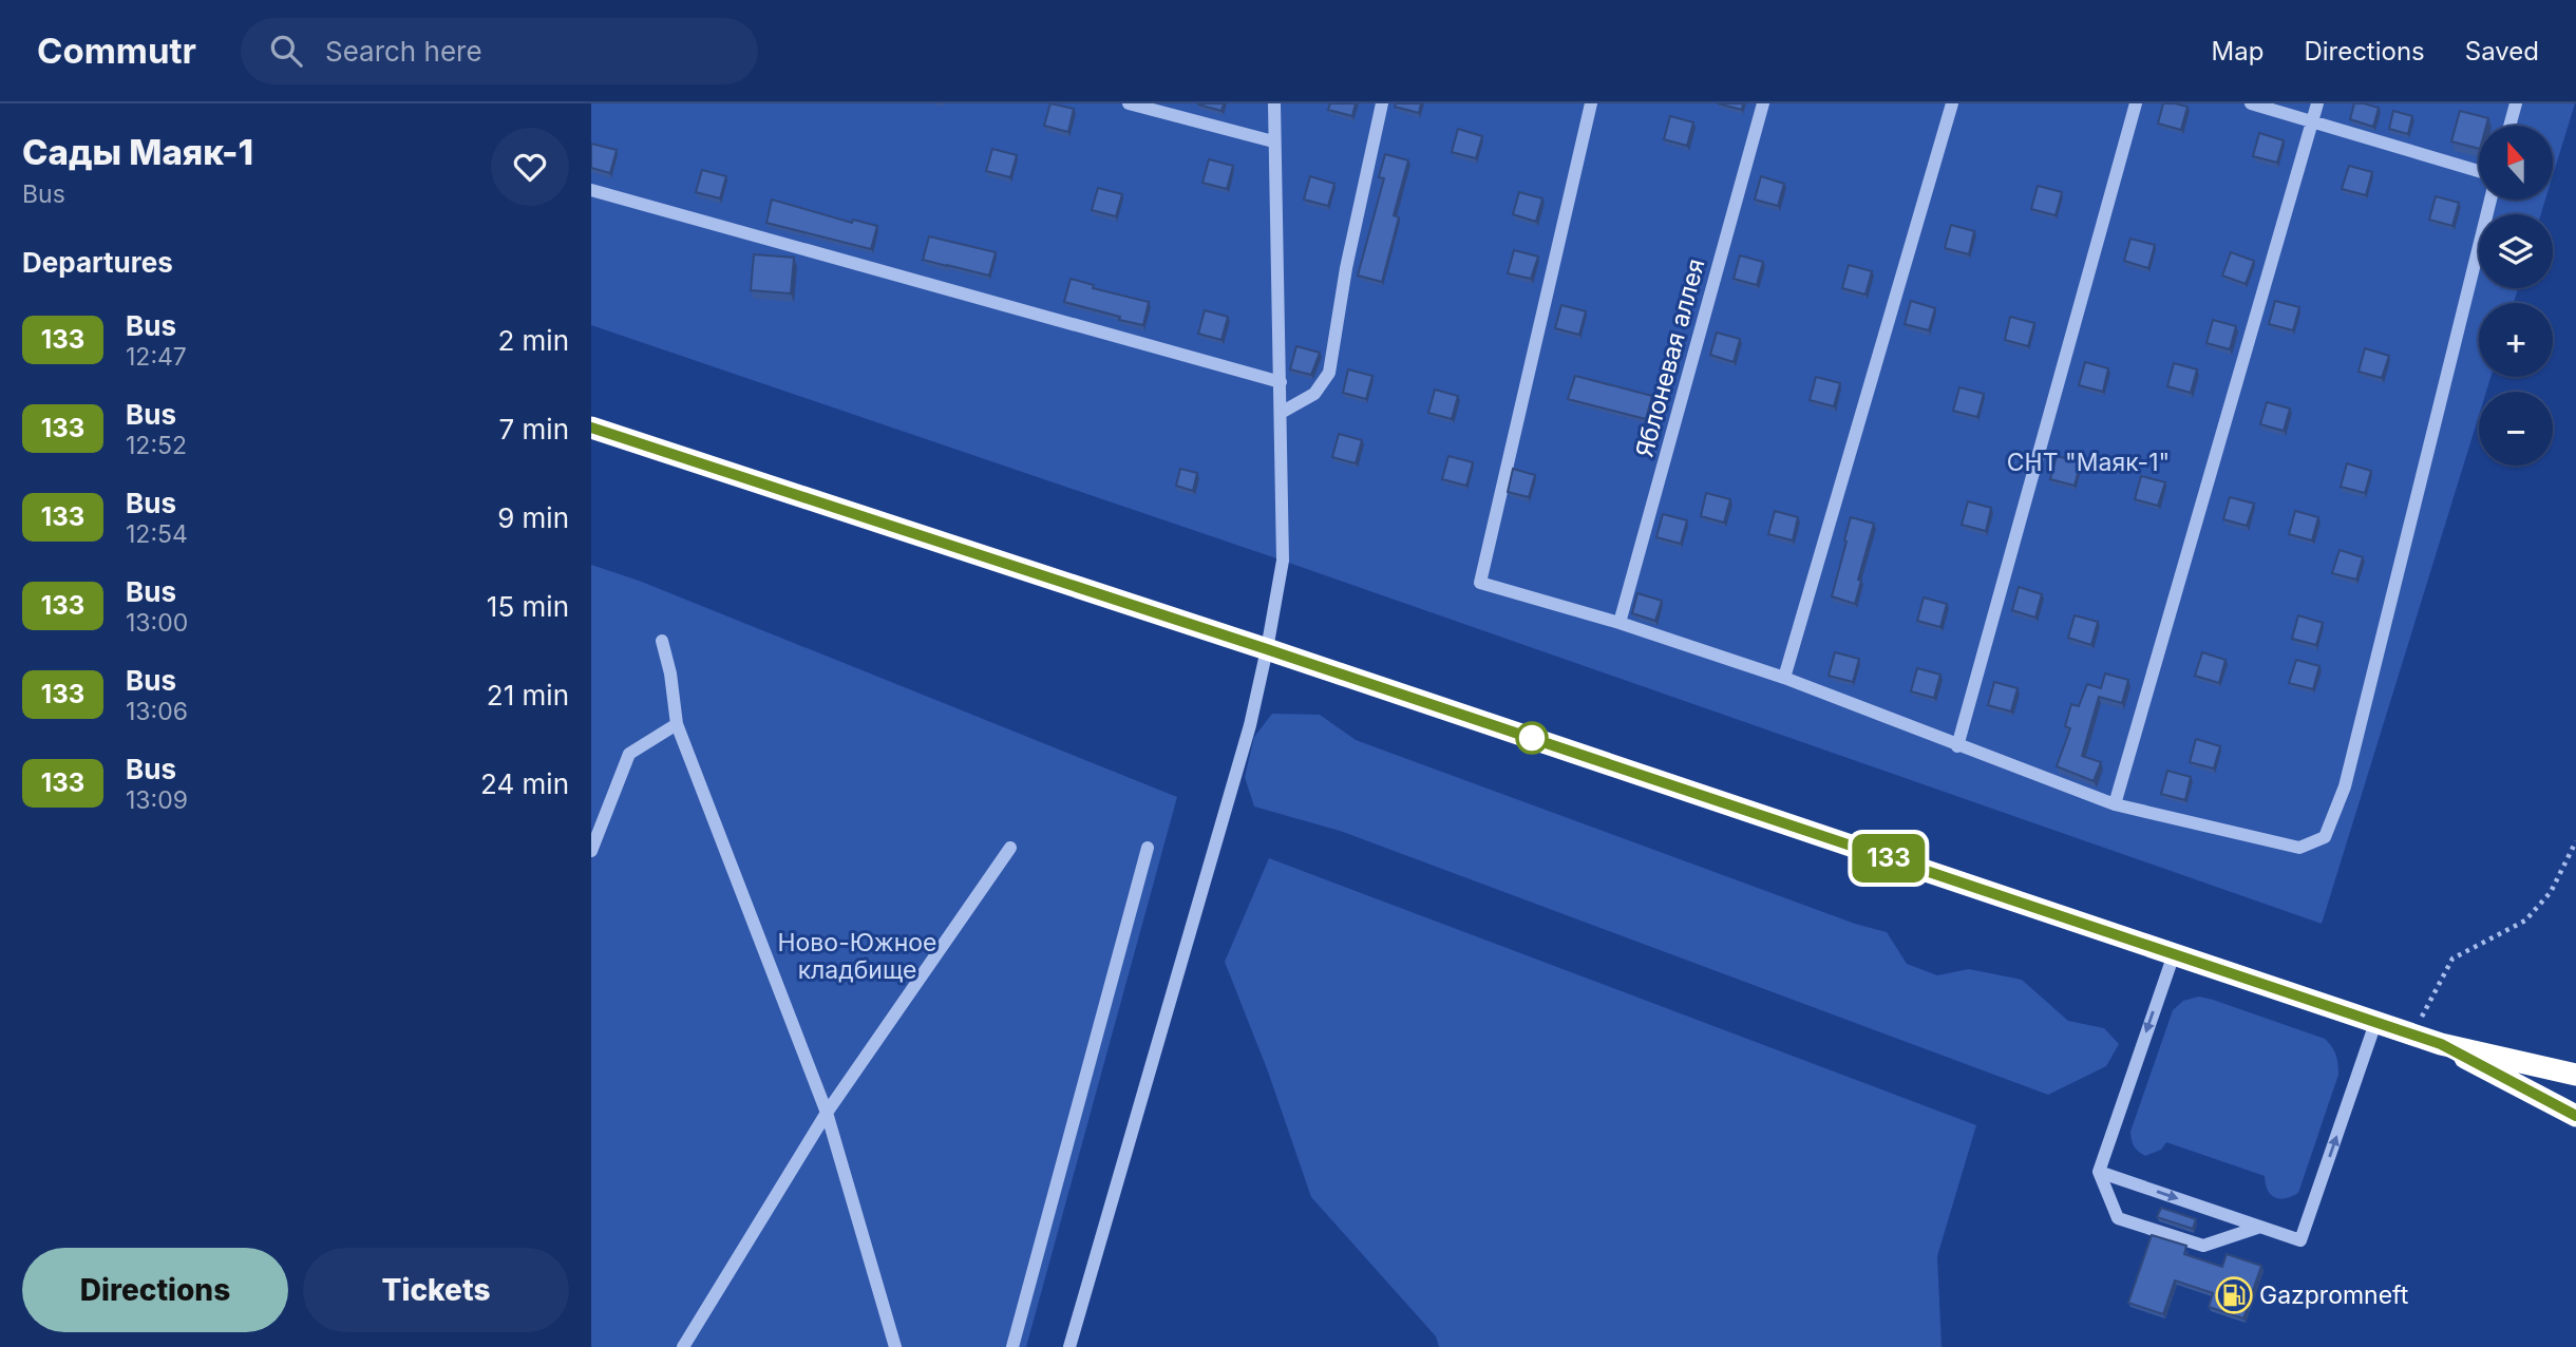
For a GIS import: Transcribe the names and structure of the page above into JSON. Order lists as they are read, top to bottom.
{
  "streets": {
    "lane": ["Яблоневая аллея"]
  },
  "parks": ["СНТ \"Маяк-1\"", "Ново-Южное кладбище"],
  "places": {
    "fuel station": ["Gazpromneft"]
  },
  "lines": ["bus line 133"],
  "north": "top",
  "page": {
    "header": "Commutr",
    "search": "Search here",
    "nav": ["Map", "Directions", "Saved"],
    "heading": [
      ["Сады Маяк-1", "Bus"],
      "Departures"
    ],
    "on_map": "133",
    "map_buttons": ["+", "−"],
    "list": [
      {
        "mark": "133",
        "name": "Bus",
        "note": "12:47",
        "value": "2 min"
      },
      {
        "mark": "133",
        "name": "Bus",
        "note": "12:52",
        "value": "7 min"
      },
      {
        "mark": "133",
        "name": "Bus",
        "note": "12:54",
        "value": "9 min"
      },
      {
        "mark": "133",
        "name": "Bus",
        "note": "13:00",
        "value": "15 min"
      },
      {
        "mark": "133",
        "name": "Bus",
        "note": "13:06",
        "value": "21 min"
      },
      {
        "mark": "133",
        "name": "Bus",
        "note": "13:09",
        "value": "24 min"
      }
    ],
    "buttons": ["Directions", "Tickets"]
  }
}
